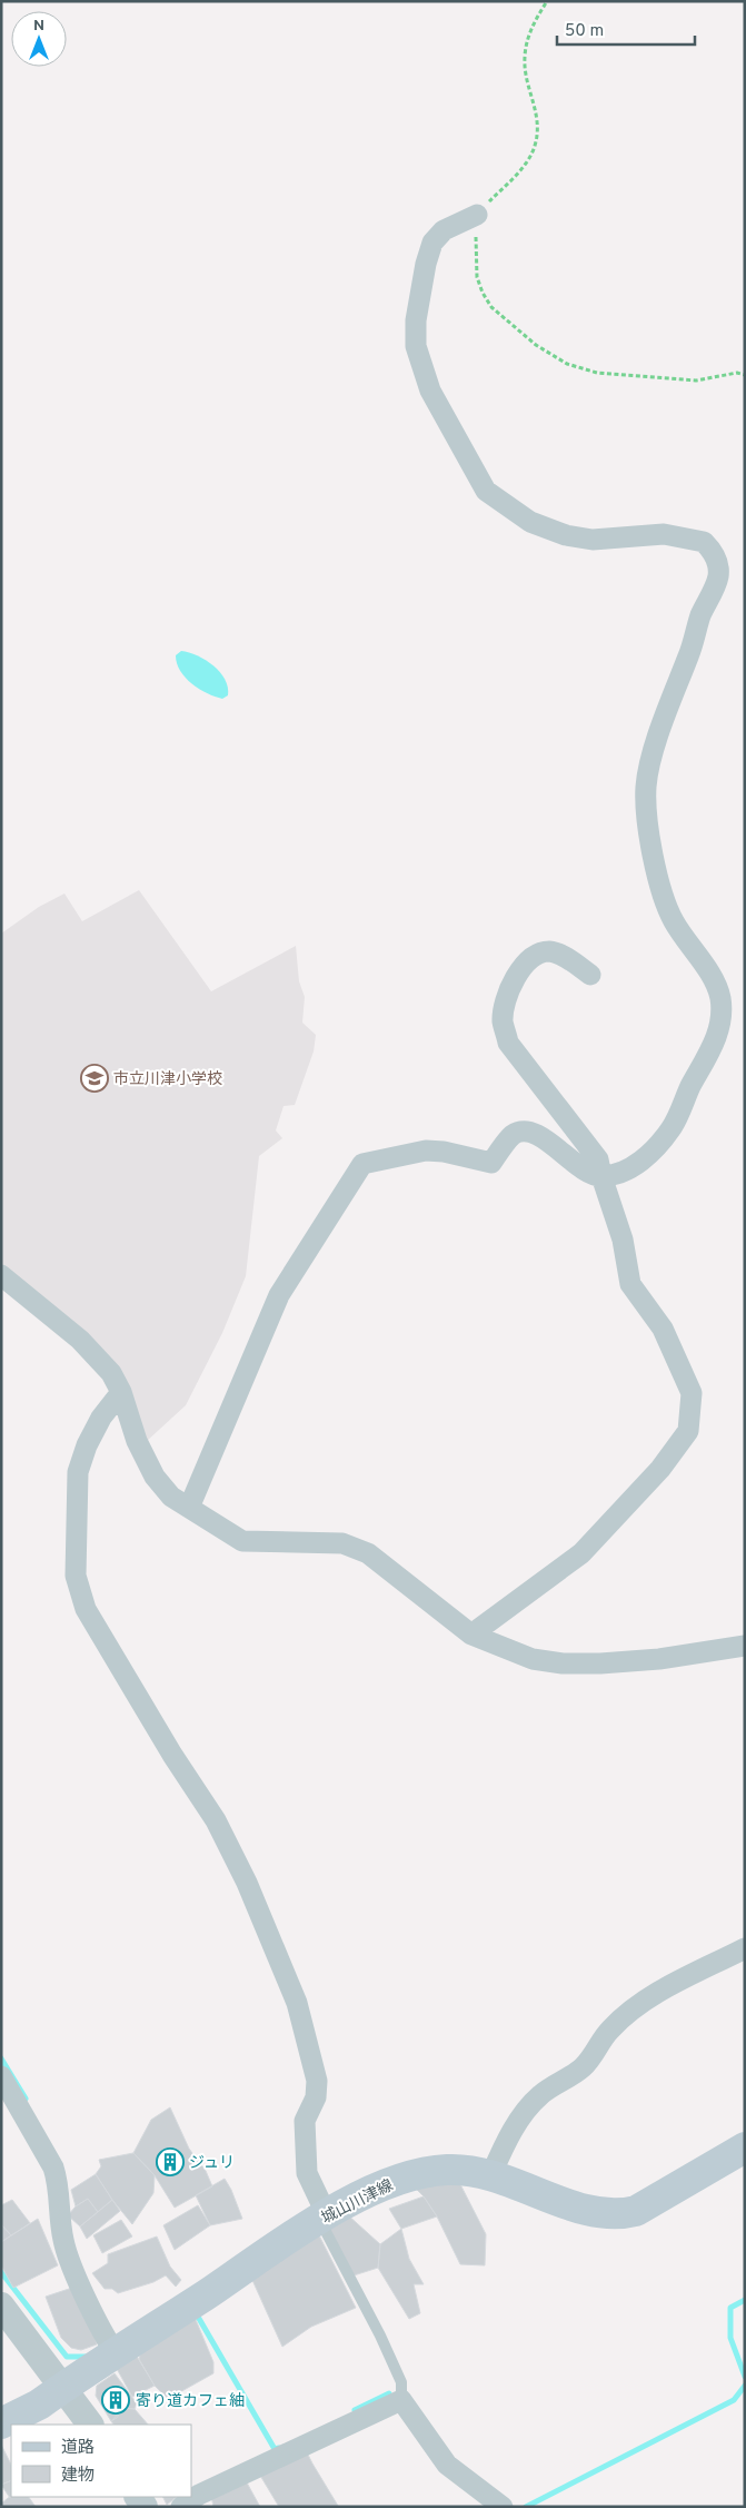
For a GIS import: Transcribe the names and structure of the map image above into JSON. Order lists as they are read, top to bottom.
{
  "streets": {
    "main road": ["城山川津線"]
  },
  "places": {
    "school or university": ["市立川津小学校"],
    "building": ["ジュリ", "寄り道カフェ紬"]
  },
  "legend": ["道路", "建物"],
  "scale_bar": "50 m",
  "north": "top"
}
